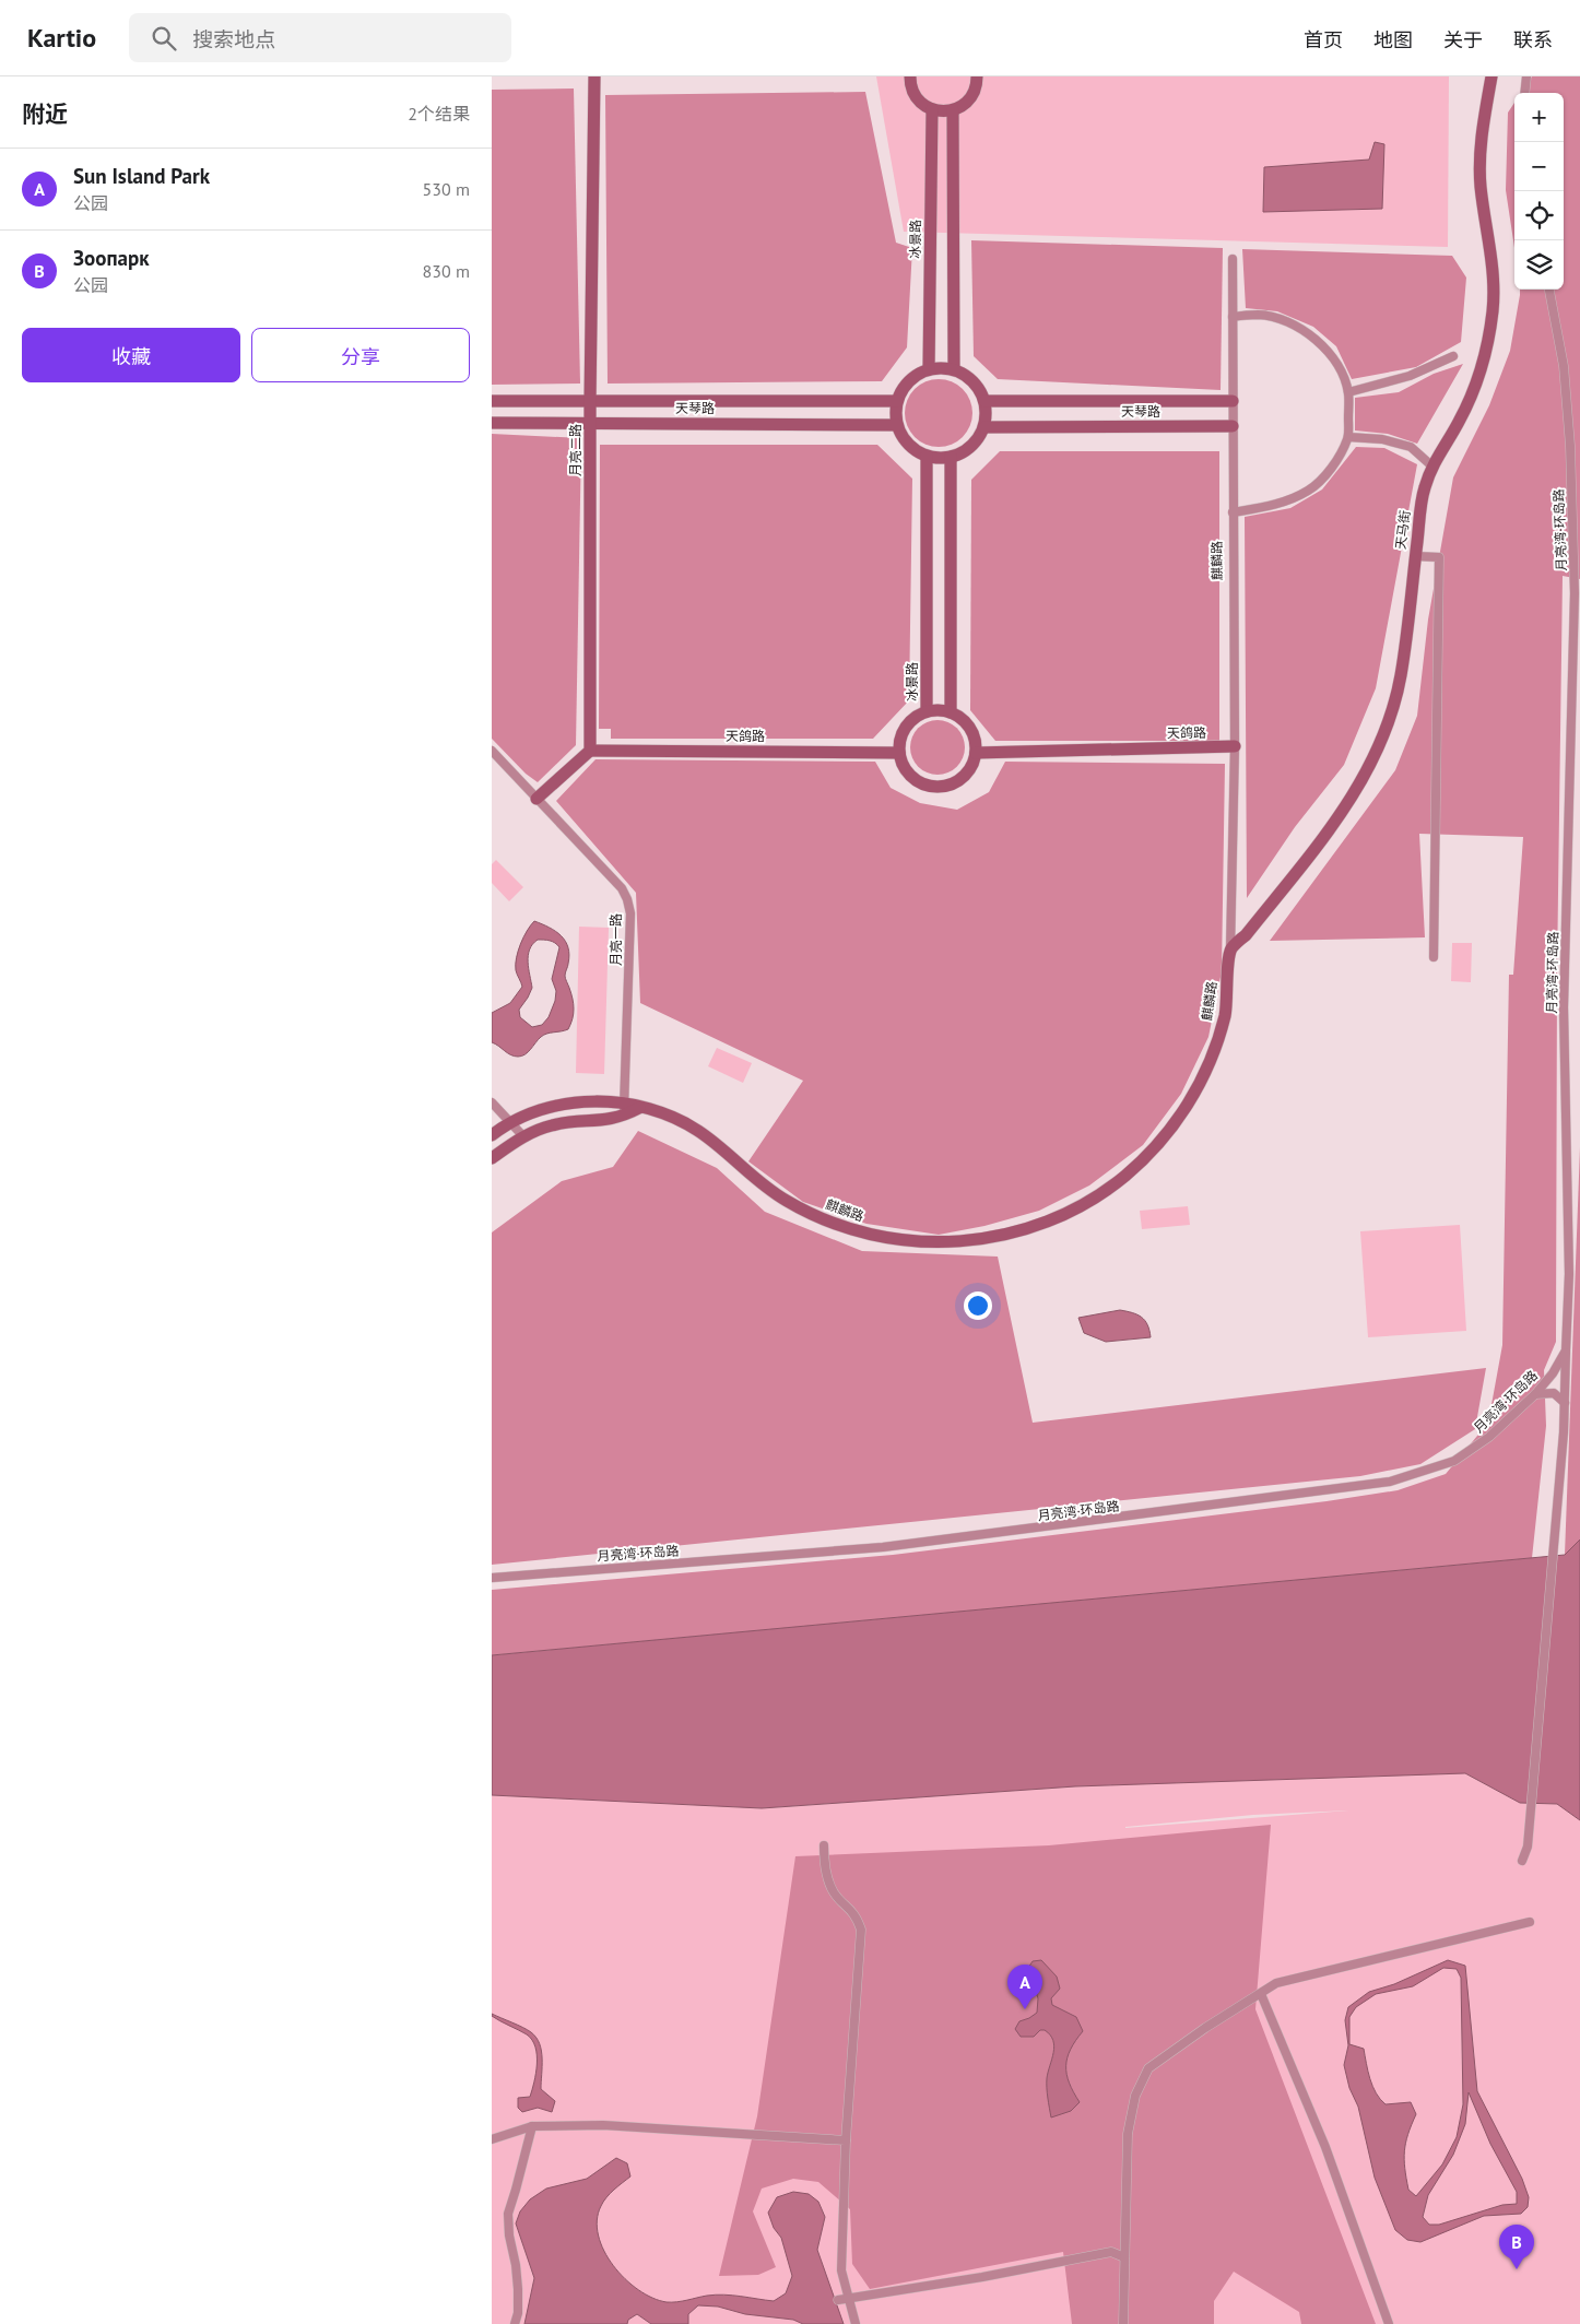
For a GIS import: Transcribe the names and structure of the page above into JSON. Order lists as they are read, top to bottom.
{
  "streets": {
    "street": [
      "冰景路",
      "天琴路",
      "月亮二路",
      "天马街",
      "月亮湾·环岛路",
      "麒麟路",
      "天鸽路",
      "月亮一路"
    ]
  },
  "crossings": [
    ["冰景路", "天琴路"],
    ["冰景路", "天鸽路"],
    ["天琴路", "月亮二路"],
    ["天琴路", "麒麟路"],
    ["月亮二路", "天鸽路"],
    ["天马街", "麒麟路"],
    ["麒麟路", "天鸽路"],
    ["麒麟路", "月亮一路"]
  ],
  "page": {
    "header": "Kartio",
    "search": "搜索地点",
    "nav": [
      "首页",
      "地图",
      "关于",
      "联系"
    ],
    "heading": ["附近", "2个结果"],
    "map_buttons": ["+", "−"],
    "list": [
      {
        "mark": "A",
        "name": "Sun Island Park",
        "note": "公园",
        "value": "530 m"
      },
      {
        "mark": "B",
        "name": "Зоопарк",
        "note": "公园",
        "value": "830 m"
      }
    ],
    "buttons": ["收藏", "分享"],
    "pins": ["A", "B"]
  }
}
